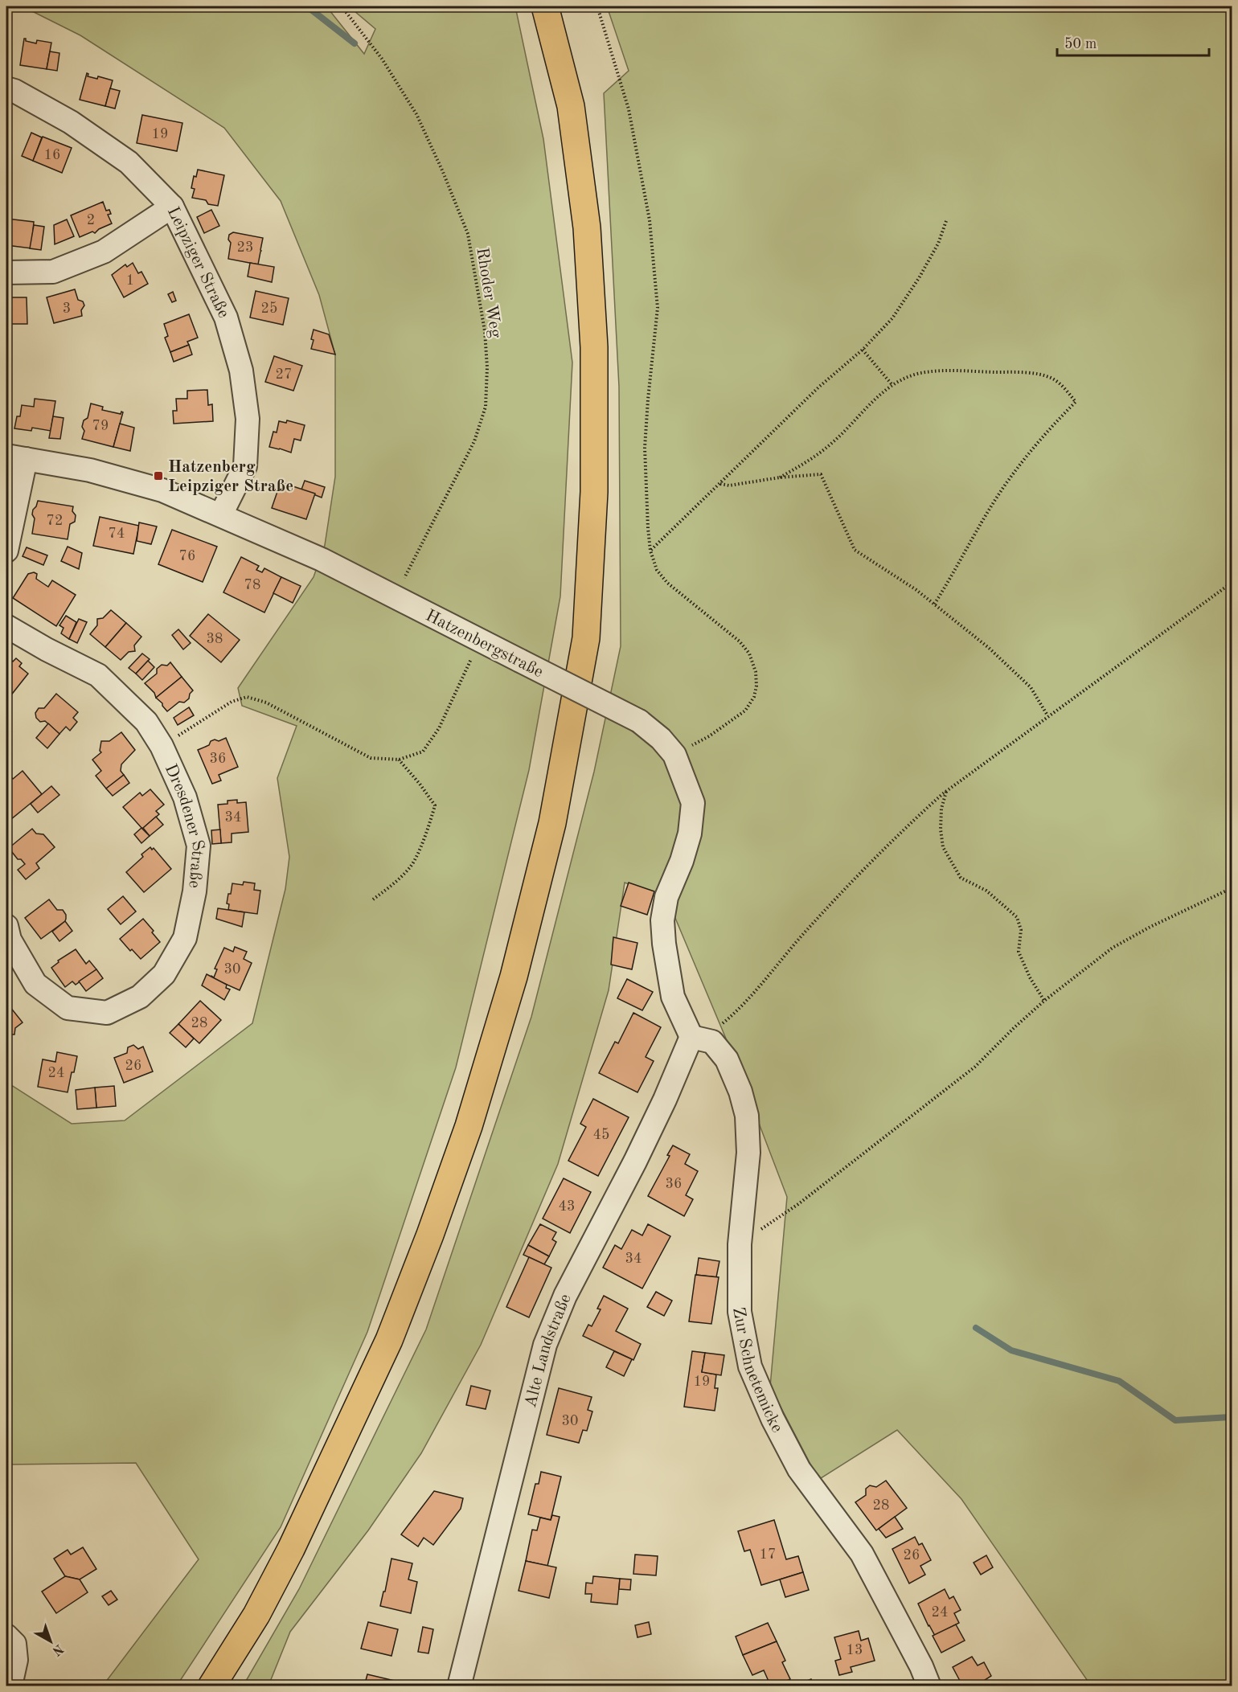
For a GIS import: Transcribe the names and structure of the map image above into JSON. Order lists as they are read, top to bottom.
{
  "streets": {
    "street": [
      "Leipziger Straße",
      "Hatzenbergstraße",
      "Dresdener Straße",
      "Alte Landstraße",
      "Zur Schnetemicke"
    ],
    "path": ["Rhoder Weg"]
  },
  "crossings": [
    ["Leipziger Straße", "Hatzenbergstraße"],
    ["Rhoder Weg", "Hatzenbergstraße"],
    ["Hatzenbergstraße", "Alte Landstraße"],
    ["Hatzenbergstraße", "Zur Schnetemicke"],
    ["Alte Landstraße", "Zur Schnetemicke"]
  ],
  "places": {
    "transit": ["Hatzenberg Leipziger Straße"]
  },
  "house_numbers": [
    "19",
    "16",
    "2",
    "23",
    "1",
    "3",
    "25",
    "27",
    "79",
    "72",
    "74",
    "76",
    "78",
    "38",
    "36",
    "34",
    "30",
    "28",
    "26",
    "24",
    "45",
    "36",
    "43",
    "34",
    "19",
    "30",
    "28",
    "17",
    "26",
    "24",
    "13"
  ],
  "scale_bar": "50 m",
  "north": "bottom right"
}
